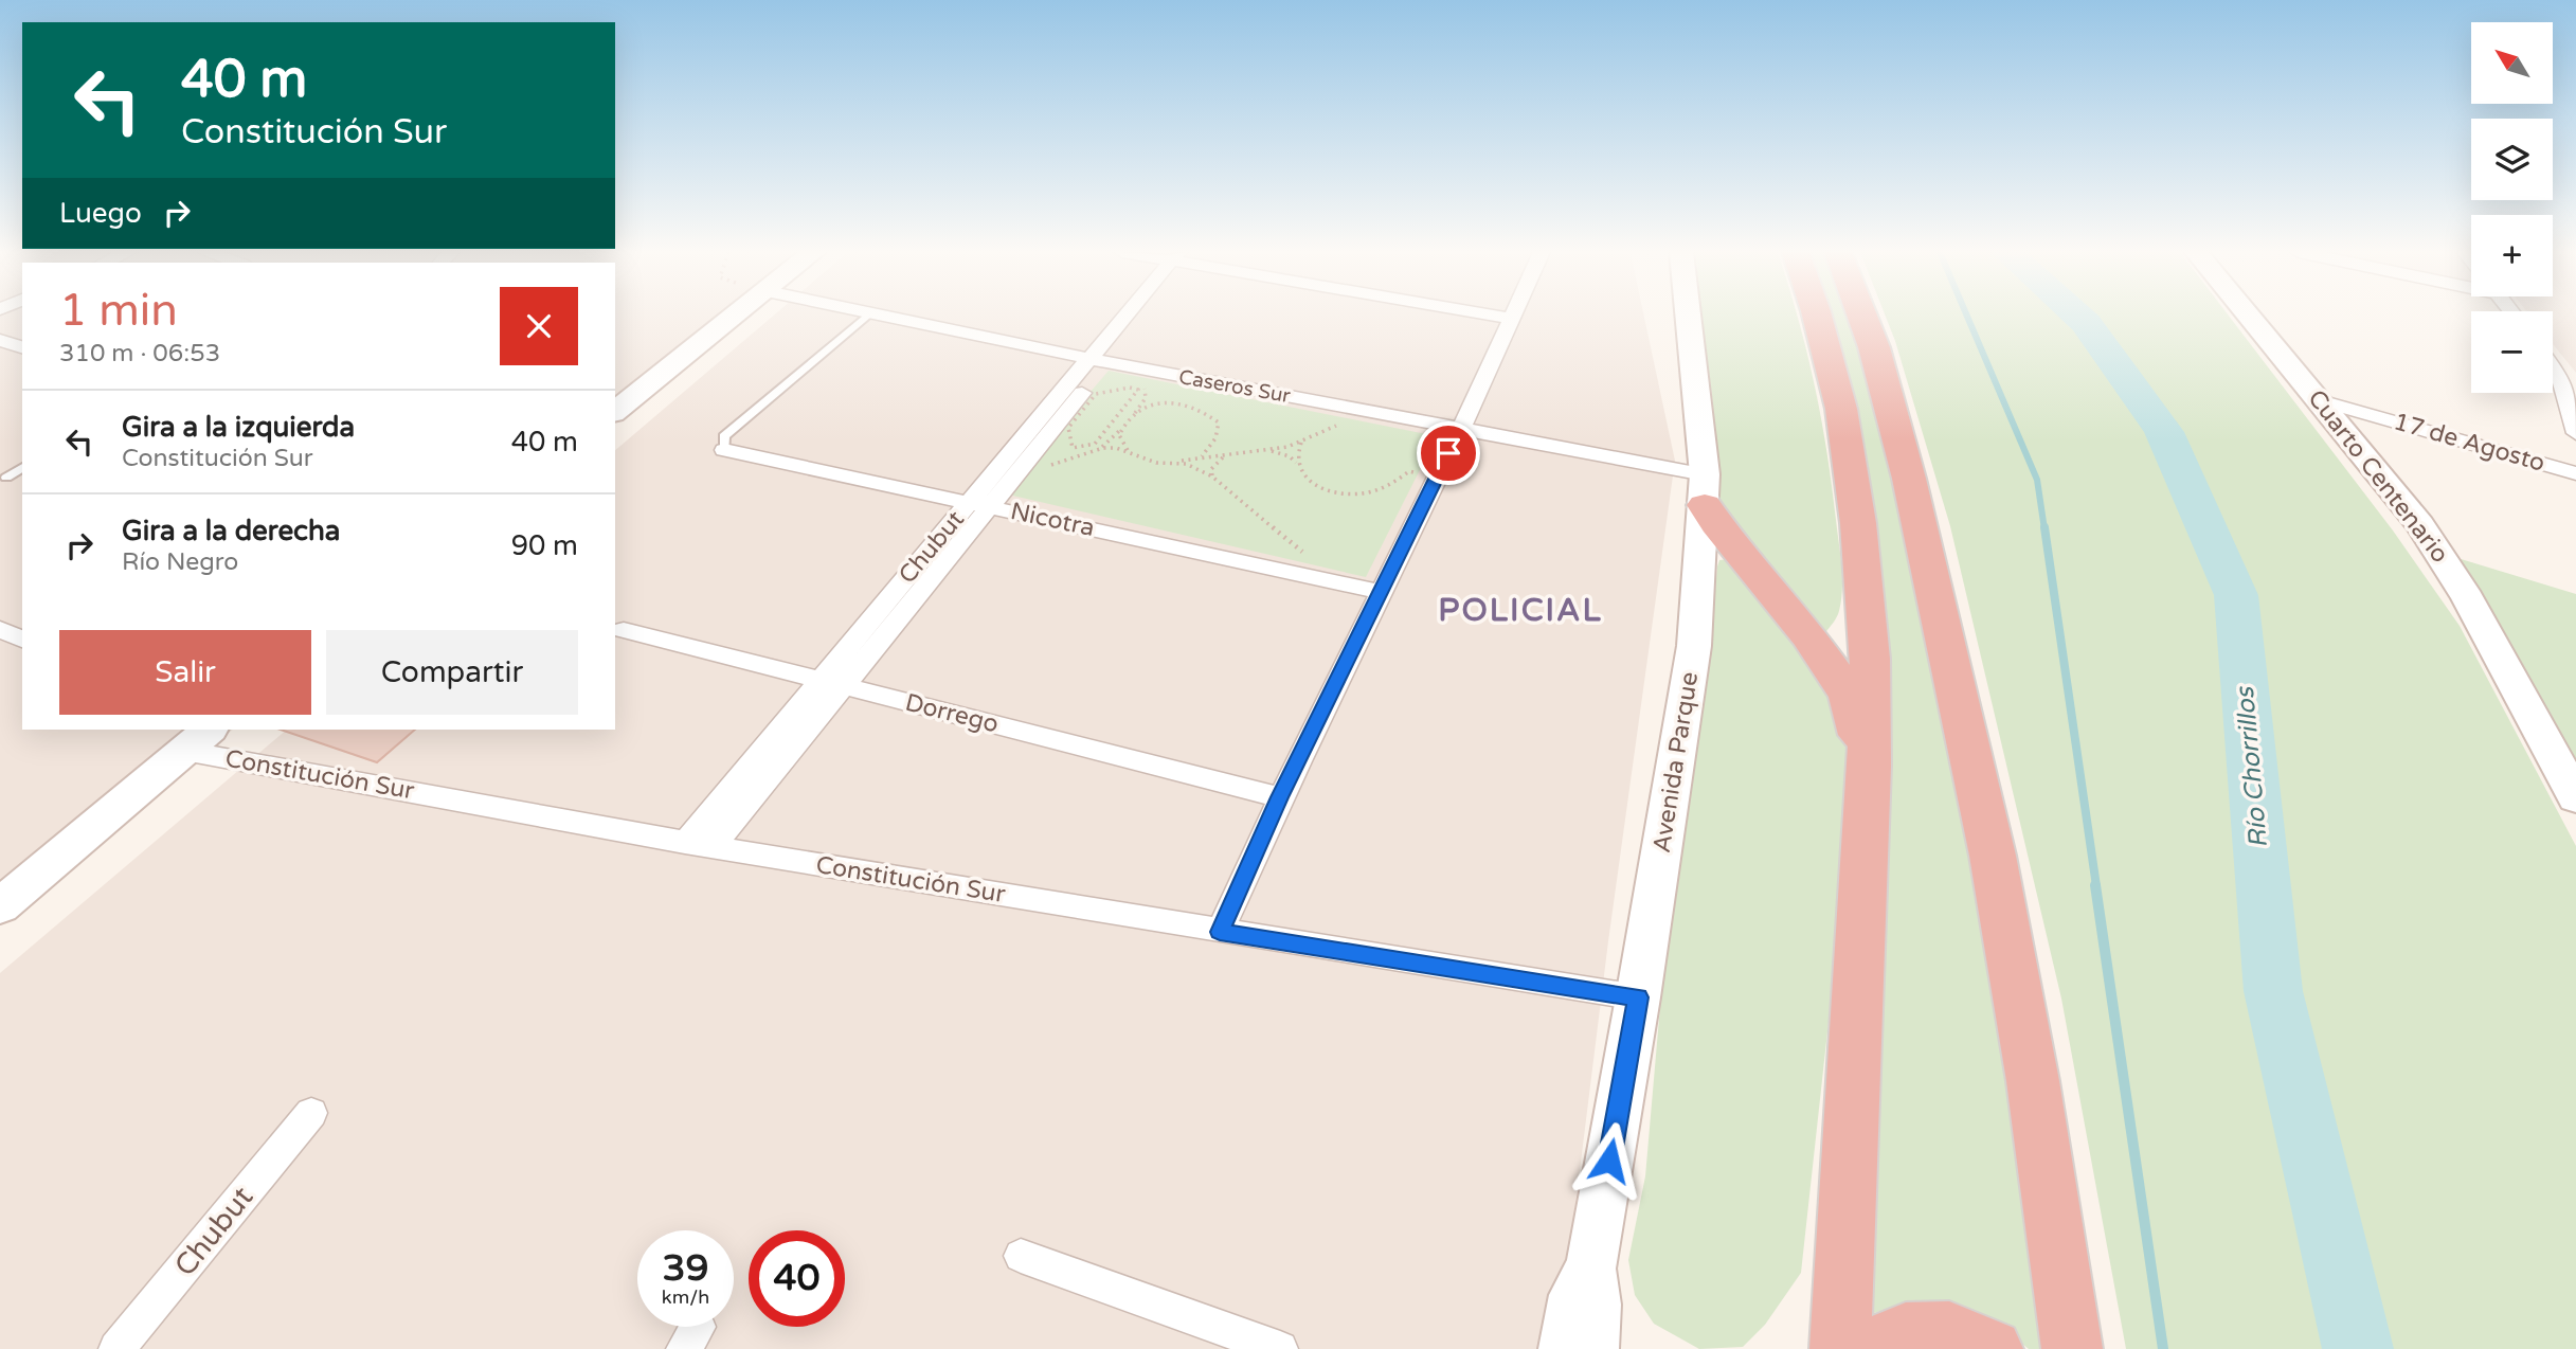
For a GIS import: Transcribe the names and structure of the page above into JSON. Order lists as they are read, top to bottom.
{
  "streets": {
    "main road": ["Cuarto Centenario", "Avenida Parque"],
    "street": [
      "Caseros Sur",
      "17 de Agosto",
      "Nicotra",
      "Chubut",
      "Dorrego",
      "Constitución Sur"
    ]
  },
  "crossings": [
    ["Caseros Sur", "Chubut"],
    ["Caseros Sur", "Avenida Parque"],
    ["17 de Agosto", "Cuarto Centenario"],
    ["Nicotra", "Chubut"],
    ["Chubut", "Dorrego"],
    ["Chubut", "Constitución Sur"],
    ["Avenida Parque", "Constitución Sur"]
  ],
  "districts": ["POLICIAL"],
  "water": ["Río Chorrillos"],
  "north": "top left",
  "page": {
    "map_buttons": ["+", "−"],
    "turn": ["40 m", "Constitución Sur"],
    "then": "Luego",
    "heading": ["1 min", "310 m · 06:53"],
    "list": [
      {
        "name": "Gira a la izquierda",
        "note": "Constitución Sur",
        "value": "40 m"
      },
      {
        "name": "Gira a la derecha",
        "note": "Río Negro",
        "value": "90 m"
      }
    ],
    "buttons": ["Salir", "Compartir"],
    "speed": "39 km/h",
    "limit": "40"
  }
}
